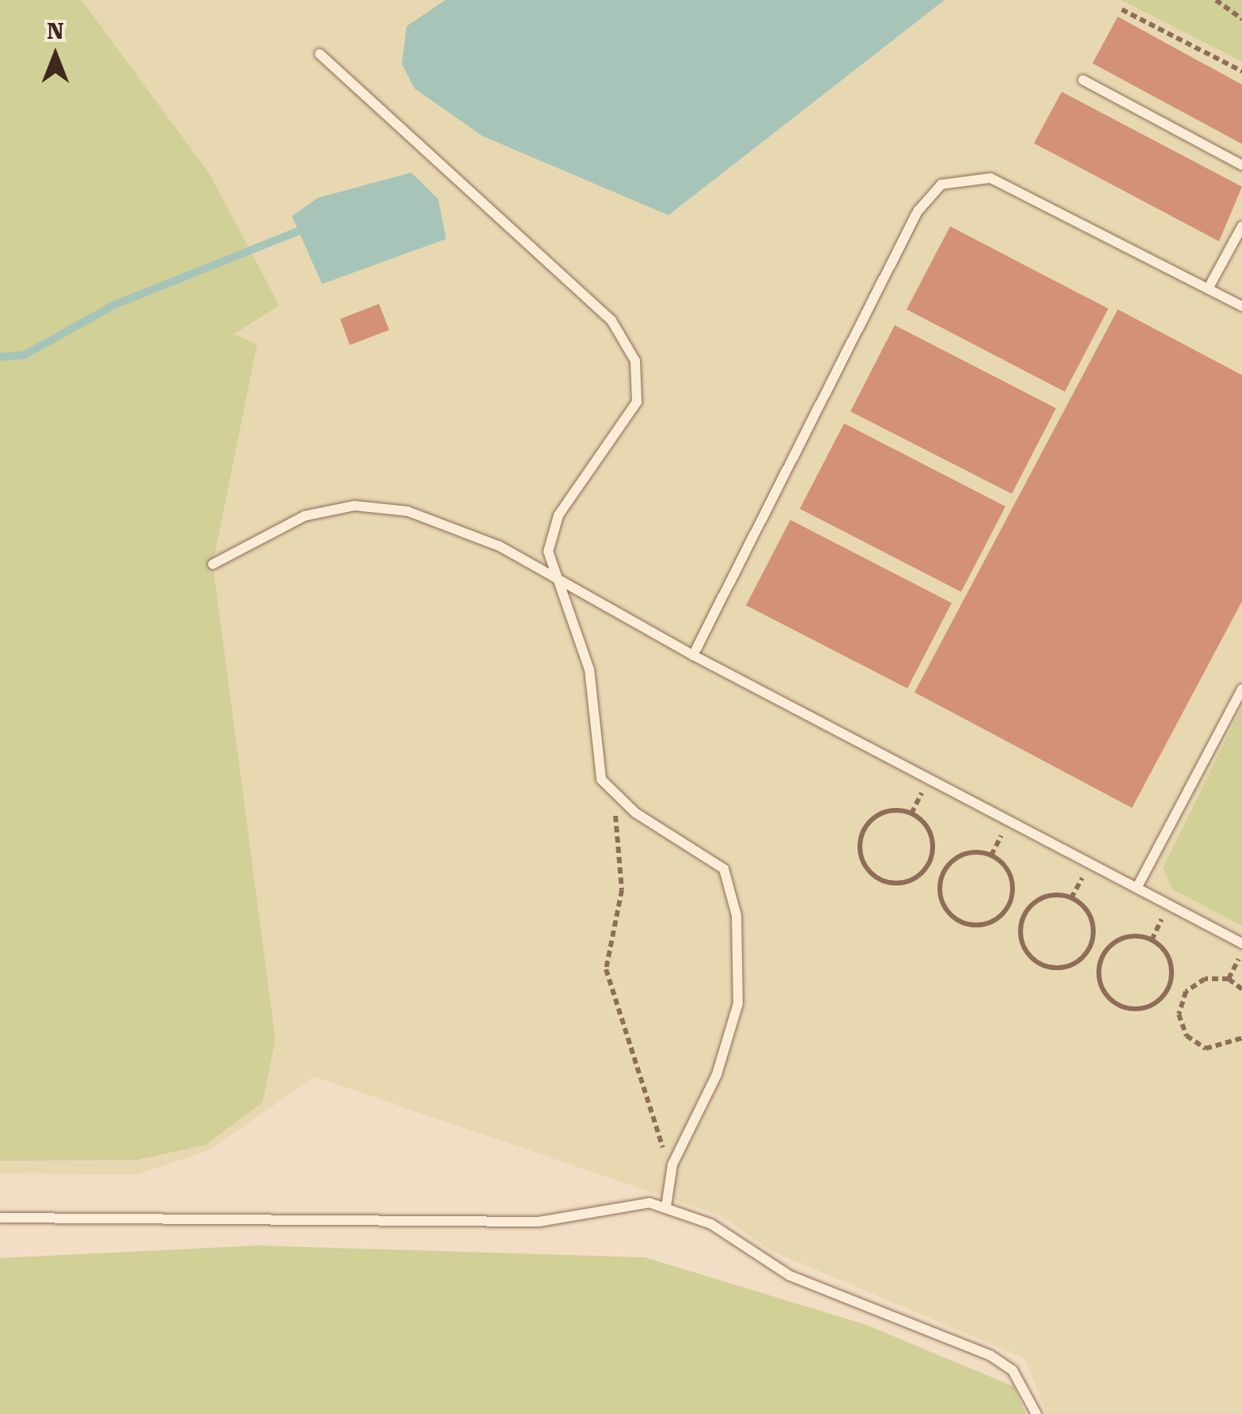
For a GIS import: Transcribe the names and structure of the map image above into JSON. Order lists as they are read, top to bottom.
{
  "north": "top"
}
